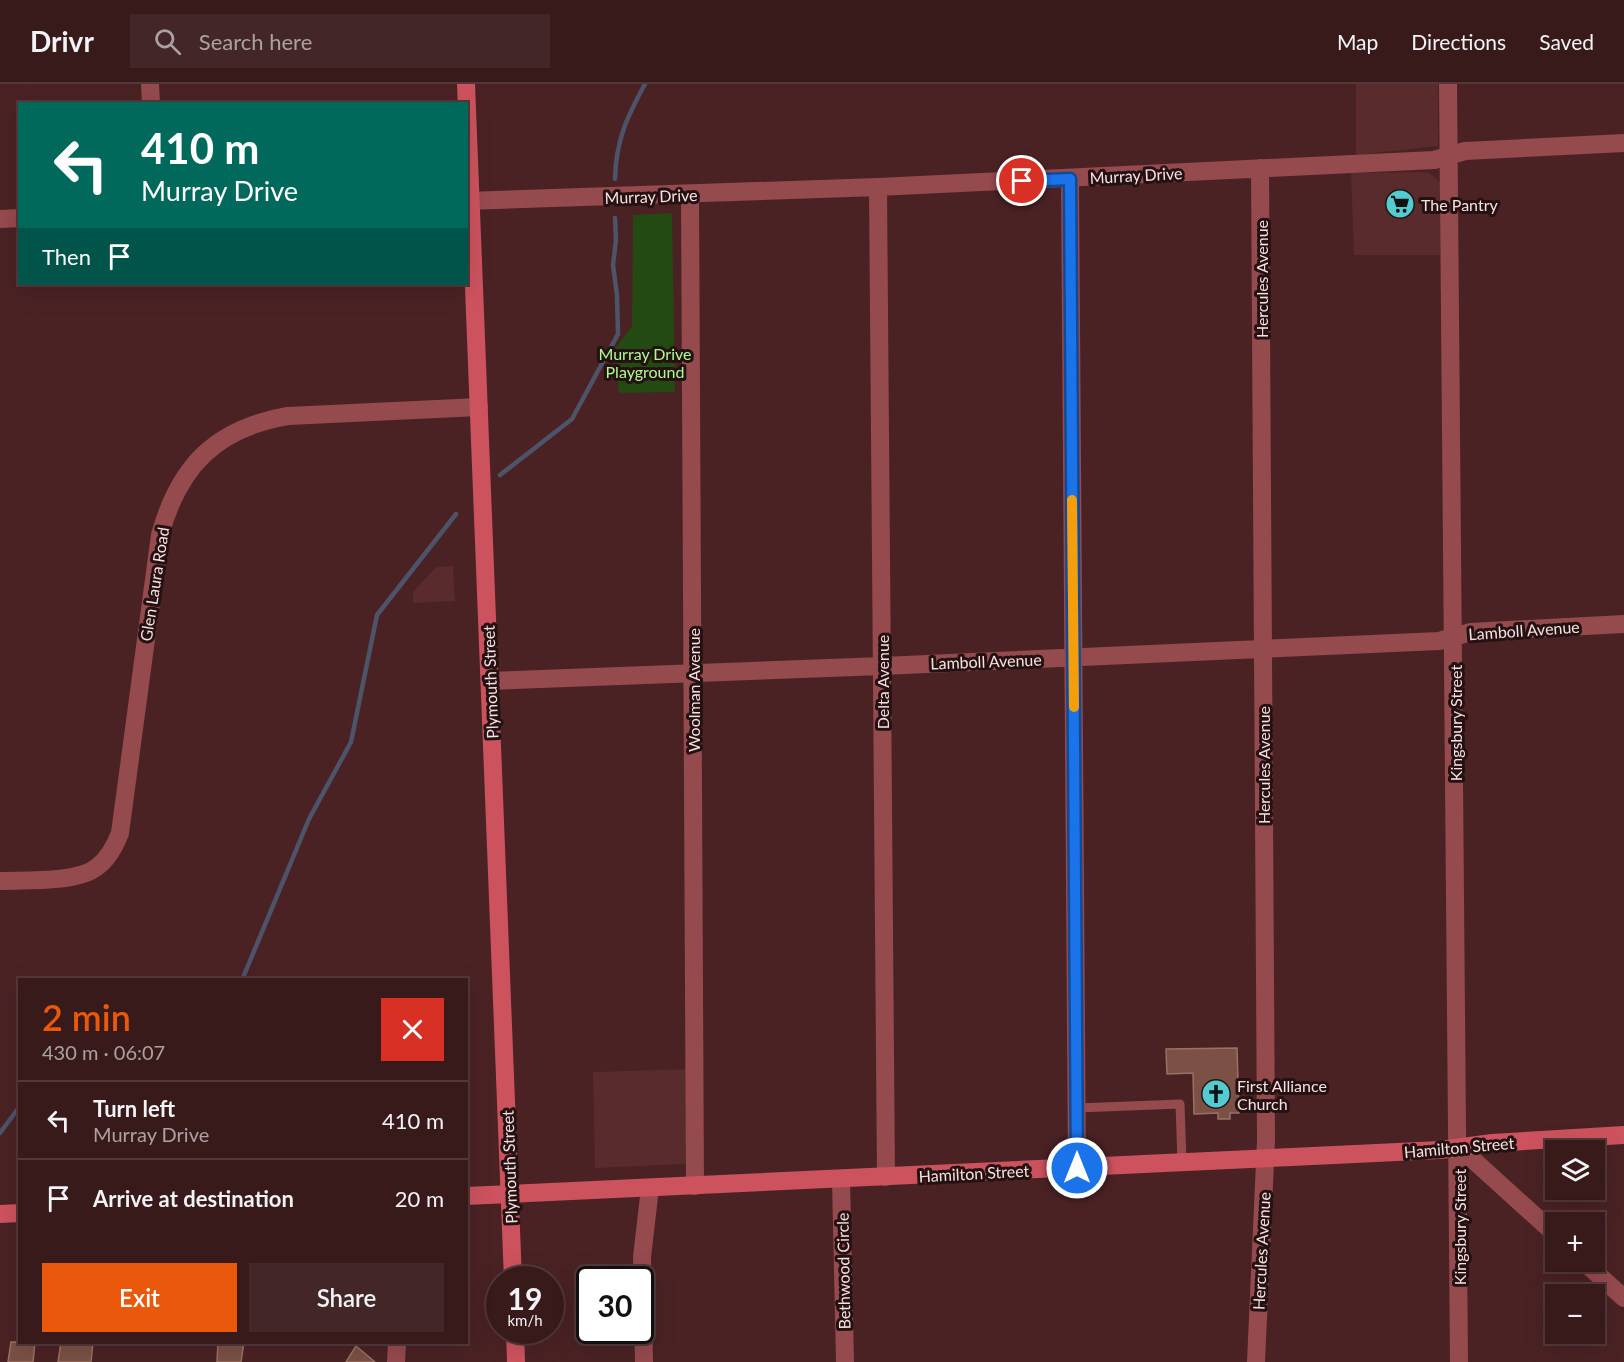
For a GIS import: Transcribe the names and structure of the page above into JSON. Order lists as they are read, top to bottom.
{
  "streets": {
    "street": [
      "Murray Drive",
      "Hercules Avenue",
      "Glen Laura Road",
      "Lamboll Avenue",
      "Plymouth Street",
      "Delta Avenue",
      "Woolman Avenue",
      "Kingsbury Street",
      "Hamilton Street",
      "Bethwood Circle"
    ]
  },
  "crossings": [
    ["Murray Drive", "Hercules Avenue"],
    ["Murray Drive", "Plymouth Street"],
    ["Murray Drive", "Delta Avenue"],
    ["Murray Drive", "Woolman Avenue"],
    ["Murray Drive", "Kingsbury Street"],
    ["Hercules Avenue", "Lamboll Avenue"],
    ["Hercules Avenue", "Hamilton Street"],
    ["Glen Laura Road", "Plymouth Street"],
    ["Lamboll Avenue", "Plymouth Street"],
    ["Lamboll Avenue", "Delta Avenue"],
    ["Lamboll Avenue", "Woolman Avenue"],
    ["Lamboll Avenue", "Kingsbury Street"],
    ["Plymouth Street", "Hamilton Street"],
    ["Delta Avenue", "Hamilton Street"],
    ["Woolman Avenue", "Hamilton Street"],
    ["Kingsbury Street", "Hamilton Street"],
    ["Hamilton Street", "Bethwood Circle"]
  ],
  "parks": ["Murray Drive Playground"],
  "places": {
    "supermarket": ["The Pantry"],
    "church": ["First Alliance Church"]
  },
  "page": {
    "header": "Drivr",
    "search": "Search here",
    "nav": ["Map", "Directions", "Saved"],
    "turn": ["410 m", "Murray Drive"],
    "then": "Then",
    "heading": ["2 min", "430 m · 06:07"],
    "list": [
      {
        "name": "Turn left",
        "note": "Murray Drive",
        "value": "410 m"
      },
      {
        "name": "Arrive at destination",
        "value": "20 m"
      }
    ],
    "map_buttons": ["+", "−"],
    "buttons": ["Exit", "Share"],
    "speed": "19 km/h",
    "limit": "30"
  }
}
